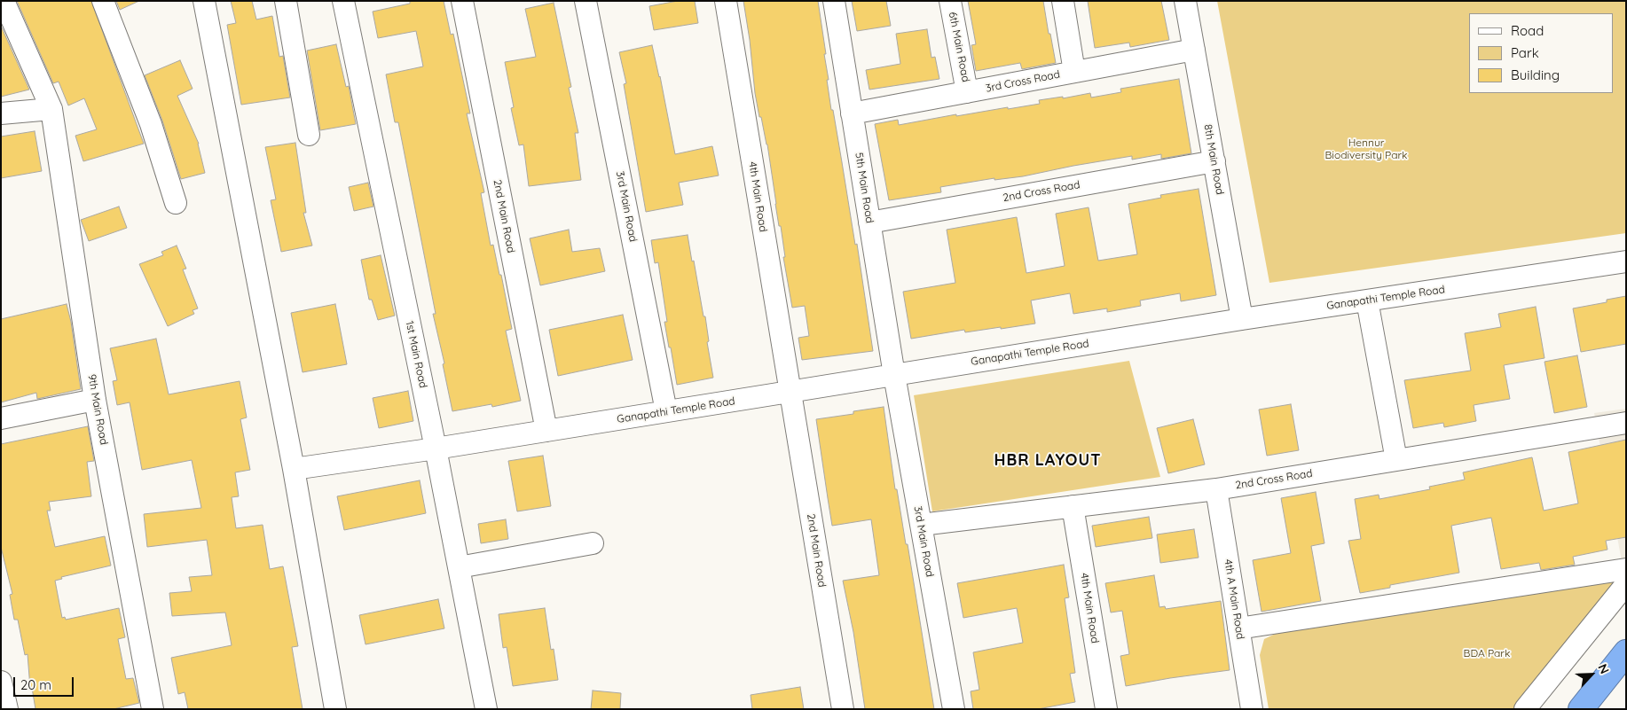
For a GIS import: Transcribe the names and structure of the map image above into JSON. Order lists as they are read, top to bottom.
{
  "streets": {
    "street": [
      "6th Main Road",
      "3rd Cross Road",
      "8th Main Road",
      "5th Main Road",
      "2nd Cross Road",
      "4th Main Road",
      "3rd Main Road",
      "2nd Main Road",
      "Ganapathi Temple Road",
      "1st Main Road",
      "9th Main Road",
      "4th A Main Road"
    ]
  },
  "crossings": [
    ["6th Main Road", "3rd Cross Road"],
    ["3rd Cross Road", "8th Main Road"],
    ["3rd Cross Road", "5th Main Road"],
    ["8th Main Road", "2nd Cross Road"],
    ["8th Main Road", "Ganapathi Temple Road"],
    ["5th Main Road", "2nd Cross Road"],
    ["5th Main Road", "3rd Main Road"],
    ["5th Main Road", "Ganapathi Temple Road"],
    ["2nd Cross Road", "4th Main Road"],
    ["2nd Cross Road", "3rd Main Road"],
    ["2nd Cross Road", "4th A Main Road"],
    ["4th Main Road", "2nd Main Road"],
    ["4th Main Road", "Ganapathi Temple Road"],
    ["3rd Main Road", "Ganapathi Temple Road"],
    ["2nd Main Road", "Ganapathi Temple Road"],
    ["Ganapathi Temple Road", "1st Main Road"]
  ],
  "districts": ["HBR LAYOUT"],
  "parks": ["Hennur Biodiversity Park", "BDA Park"],
  "legend": ["Road", "Park", "Building"],
  "scale_bar": "20 m",
  "north": "top right"
}
